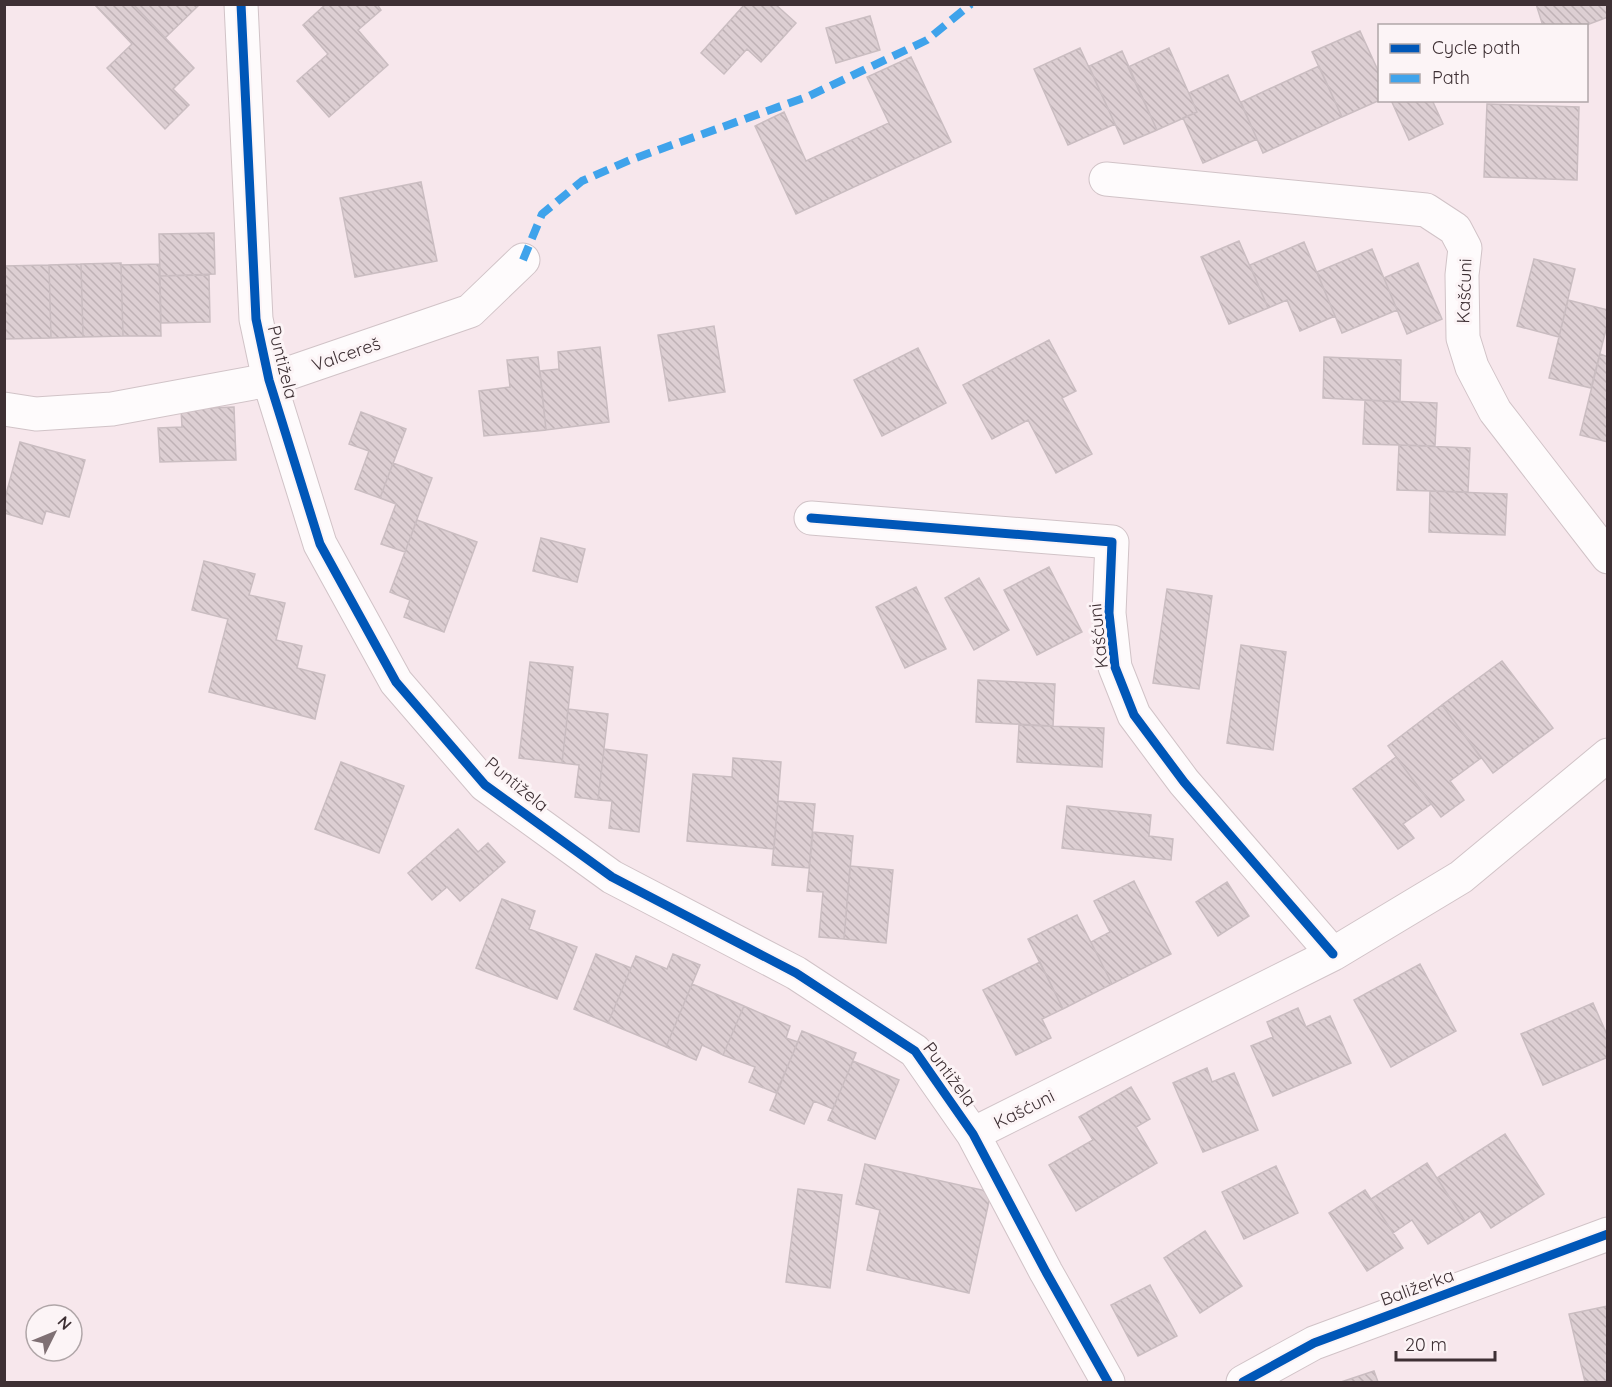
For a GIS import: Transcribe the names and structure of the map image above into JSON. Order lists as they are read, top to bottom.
{
  "streets": {
    "street": [
      "Kašćuni",
      "Valcereš",
      "Puntižela",
      "Baližerka"
    ]
  },
  "crossings": [
    ["Kašćuni", "Puntižela"],
    ["Valcereš", "Puntižela"]
  ],
  "legend": ["Cycle path", "Path"],
  "scale_bar": "20 m",
  "north": "top right"
}
